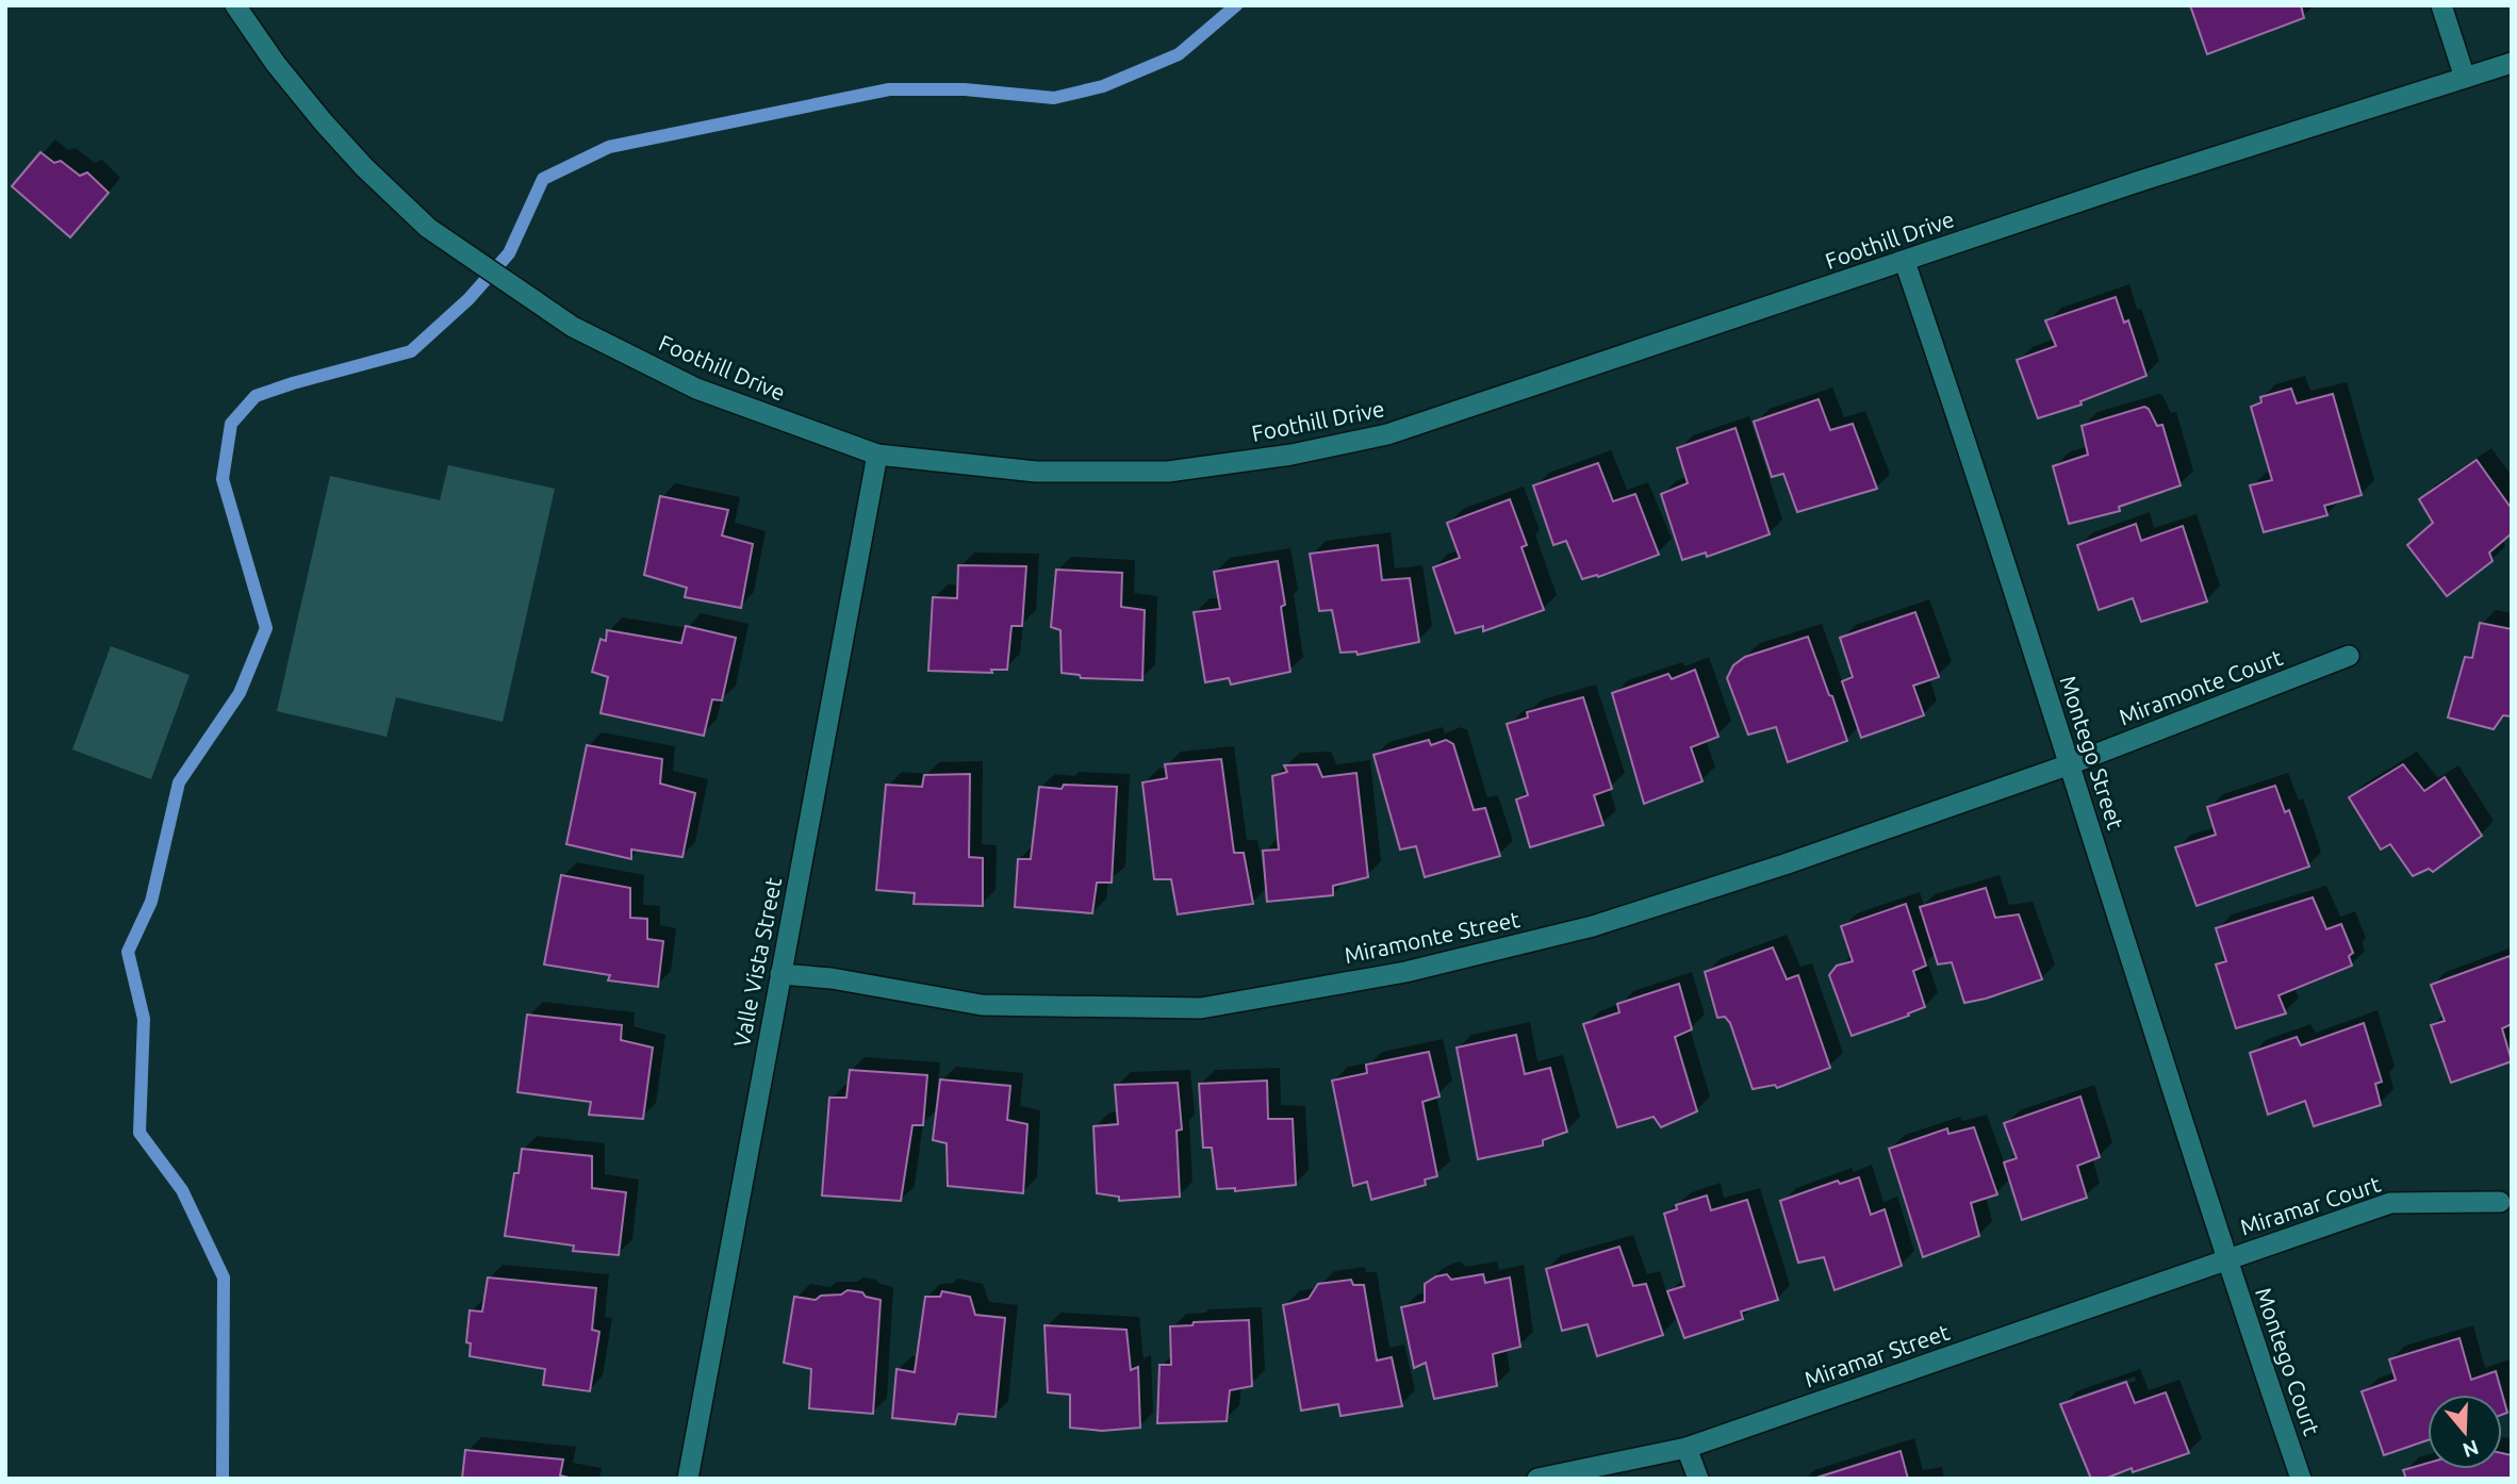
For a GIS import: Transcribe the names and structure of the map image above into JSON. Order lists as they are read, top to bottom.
{
  "streets": {
    "street": [
      "Foothill Drive",
      "Miramonte Court",
      "Montego Street",
      "Miramonte Street",
      "Valle Vista Street",
      "Miramar Court",
      "Miramar Street",
      "Montego Court"
    ]
  },
  "crossings": [
    ["Foothill Drive", "Montego Street"],
    ["Foothill Drive", "Valle Vista Street"],
    ["Miramonte Court", "Montego Street"],
    ["Miramonte Court", "Miramonte Street"],
    ["Montego Street", "Miramonte Street"],
    ["Montego Street", "Miramar Court"],
    ["Montego Street", "Miramar Street"],
    ["Montego Street", "Montego Court"],
    ["Miramonte Street", "Valle Vista Street"],
    ["Miramar Court", "Miramar Street"],
    ["Miramar Court", "Montego Court"],
    ["Miramar Street", "Montego Court"]
  ],
  "north": "bottom"
}
